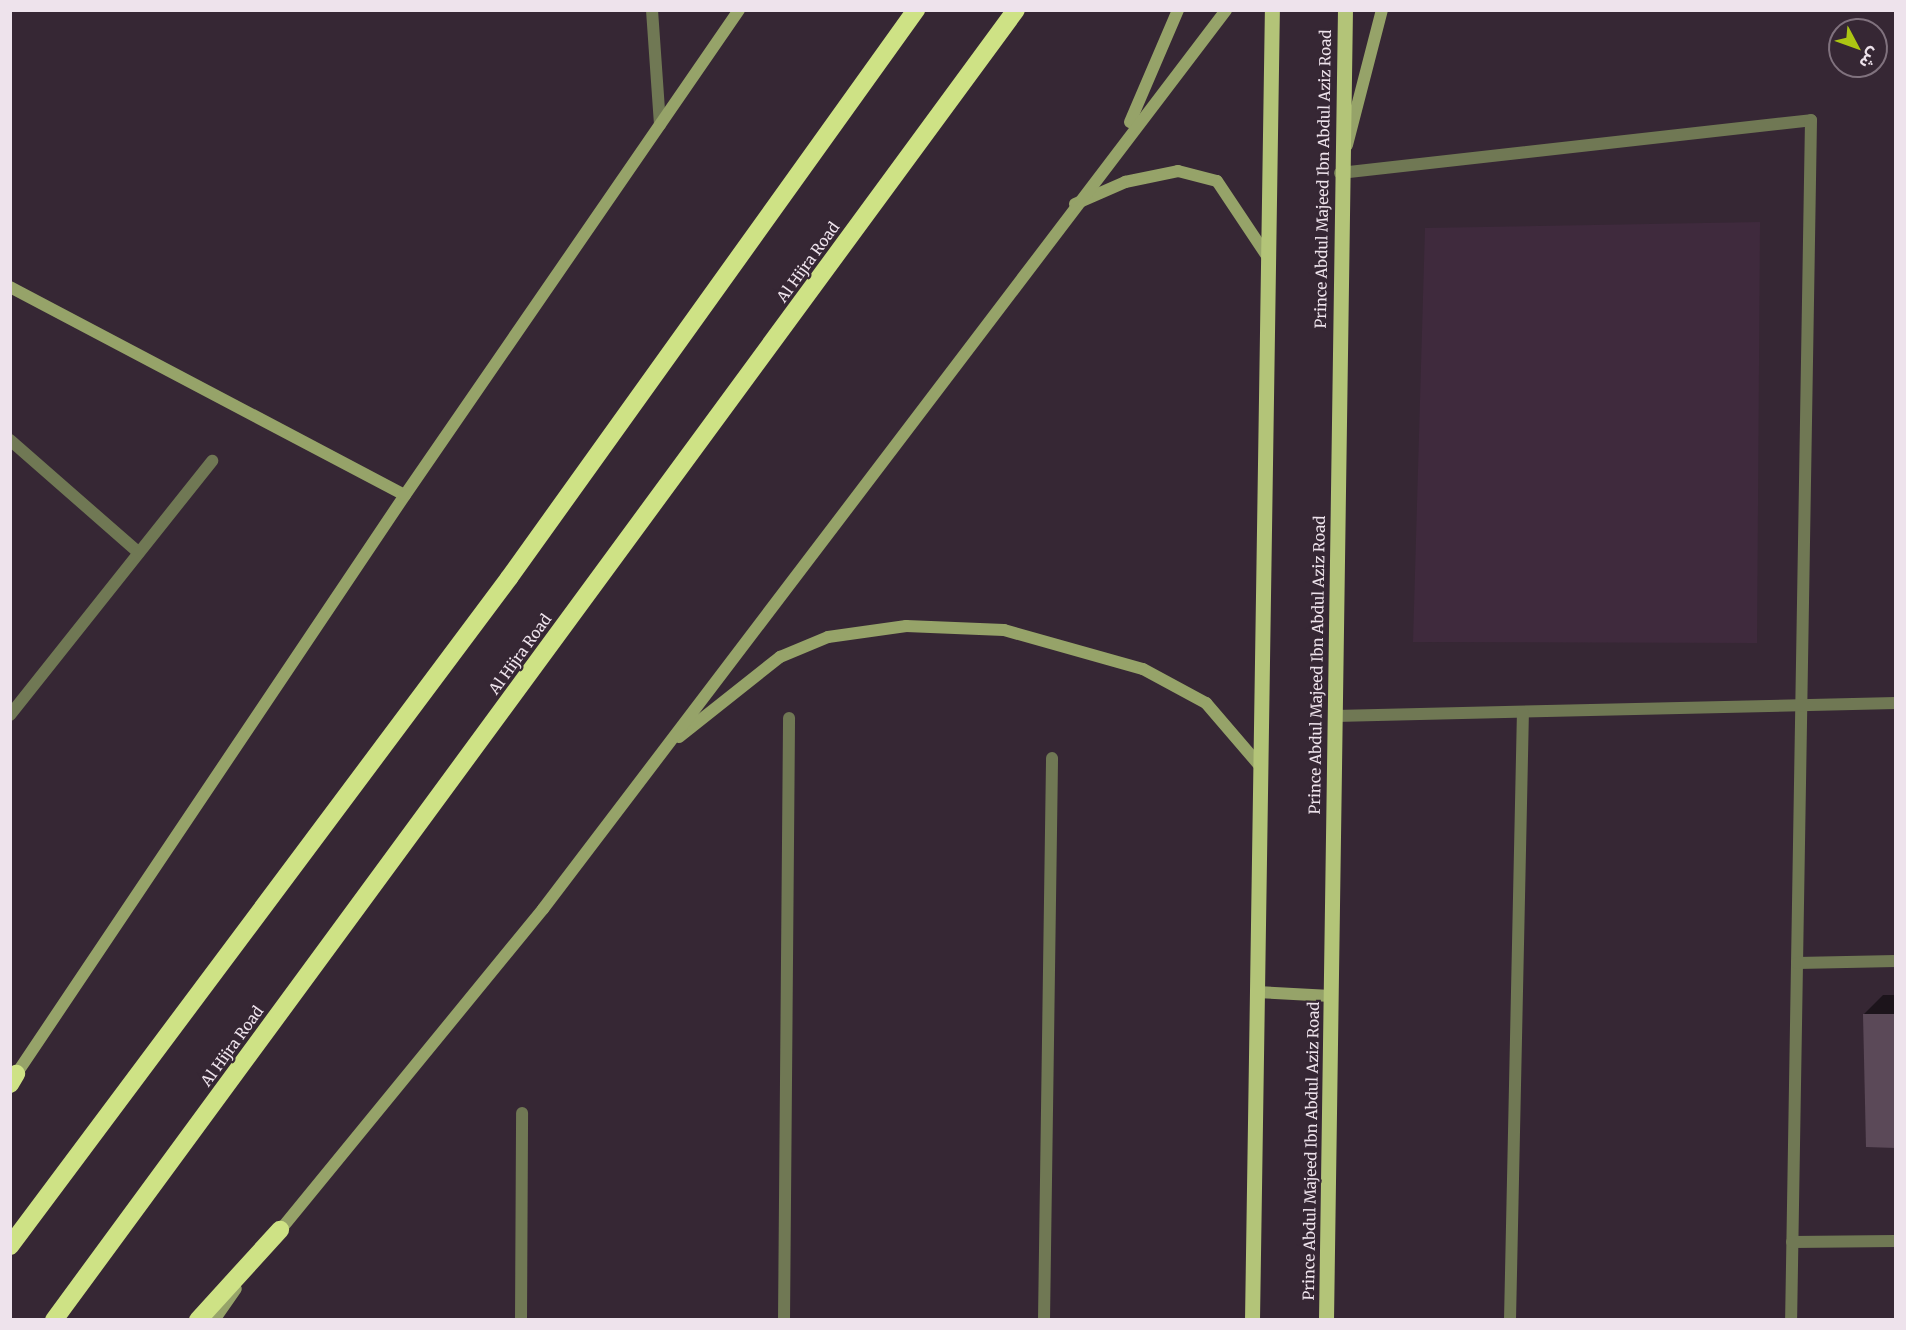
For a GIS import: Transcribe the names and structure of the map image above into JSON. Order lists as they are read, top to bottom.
{
  "streets": {
    "highway": ["Al Hijra Road"],
    "main road": ["Prince Abdul Majeed Ibn Abdul Aziz Road"]
  },
  "north": "bottom right"
}
